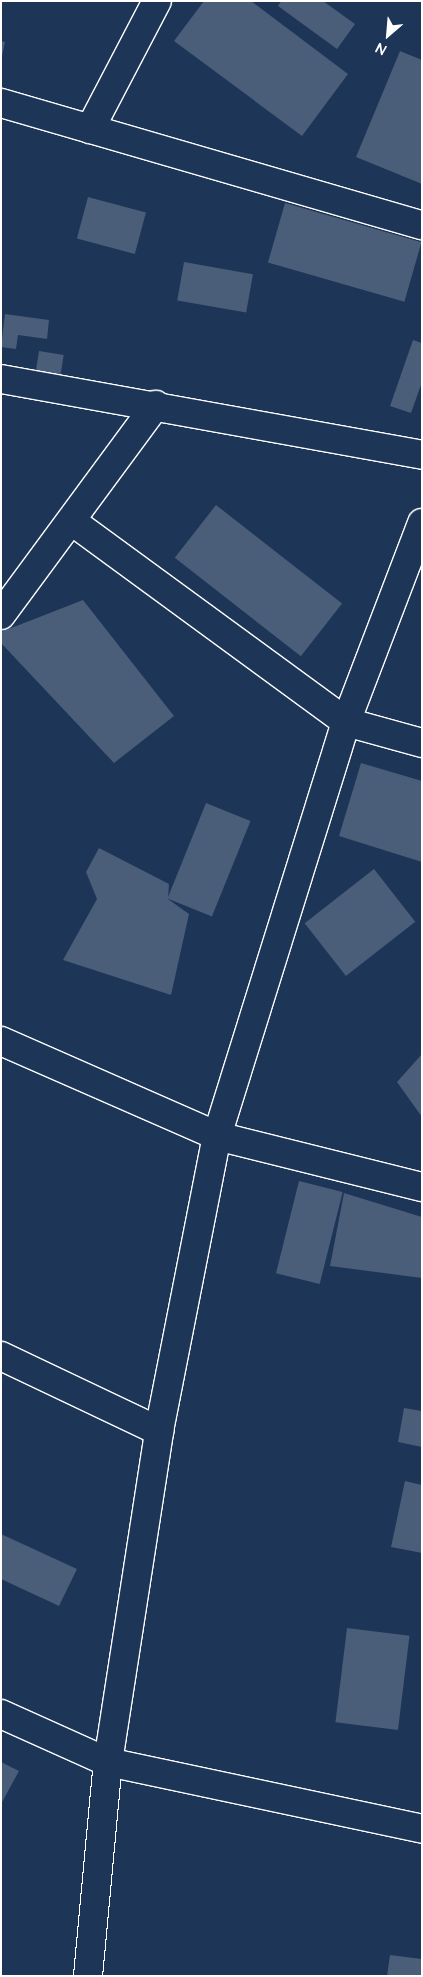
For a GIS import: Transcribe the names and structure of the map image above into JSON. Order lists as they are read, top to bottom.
{
  "north": "bottom left"
}
